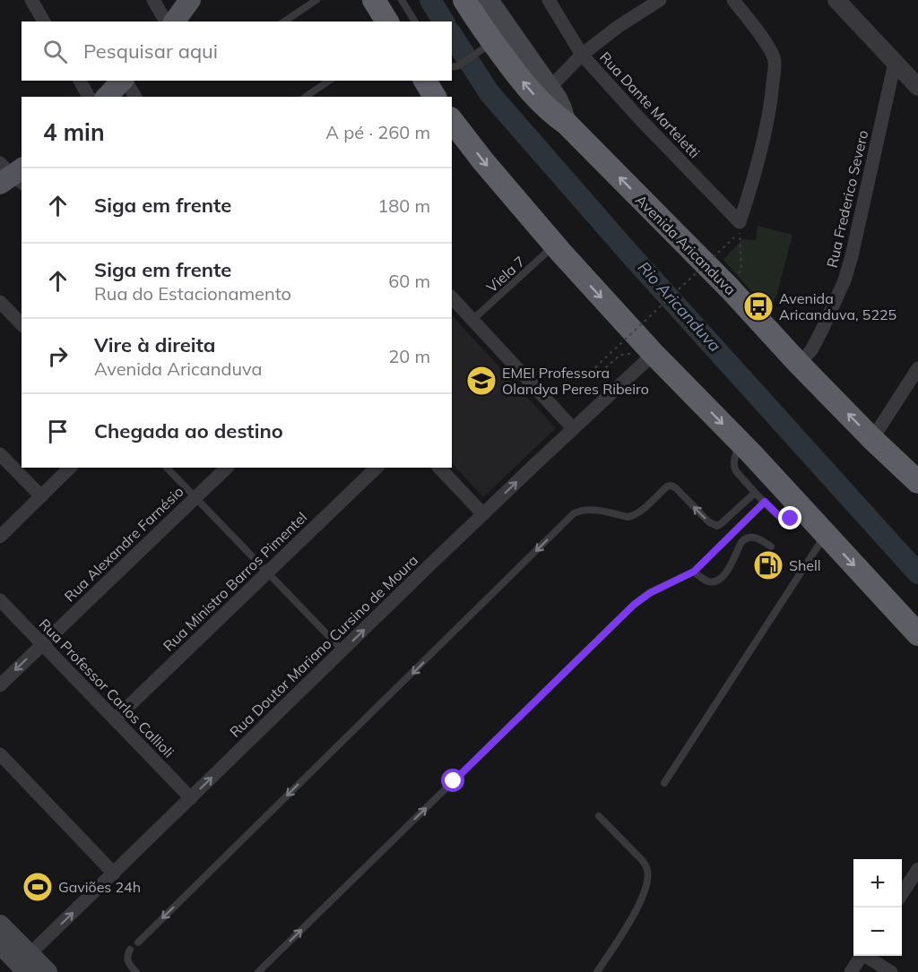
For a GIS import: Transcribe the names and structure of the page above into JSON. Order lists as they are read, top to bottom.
{
  "streets": {
    "highway": ["Avenida Aricanduva"],
    "street": [
      "Rua Dante Marteletti",
      "Rua Frederico Severo",
      "Rua Alexandre Farnésio",
      "Rua Ministro Barros Pimentel",
      "Rua Doutor Mariano Cursino de Moura",
      "Rua Professor Carlos Callioli"
    ],
    "lane": ["Viela 7"]
  },
  "crossings": [
    ["Rua Frederico Severo", "Avenida Aricanduva"],
    ["Rua Alexandre Farnésio", "Rua Professor Carlos Callioli"],
    ["Rua Ministro Barros Pimentel", "Rua Professor Carlos Callioli"],
    ["Rua Doutor Mariano Cursino de Moura", "Rua Professor Carlos Callioli"]
  ],
  "one_way": ["Rua Doutor Mariano Cursino de Moura"],
  "water": ["Rio Aricanduva"],
  "places": {
    "bus stop": ["Avenida Aricanduva, 5225"],
    "school or university": ["EMEI Professora Olandya Peres Ribeiro"],
    "fuel station": ["Shell"],
    "sports": ["Gaviões 24h"]
  },
  "page": {
    "search": "Pesquisar aqui",
    "heading": ["4 min", "A pé · 260 m"],
    "list": [
      ["Siga em frente", "180 m"],
      ["Siga em frente", "Rua do Estacionamento", "60 m"],
      ["Vire à direita", "Avenida Aricanduva", "20 m"],
      "Chegada ao destino"
    ],
    "map_buttons": ["+", "−"]
  }
}
